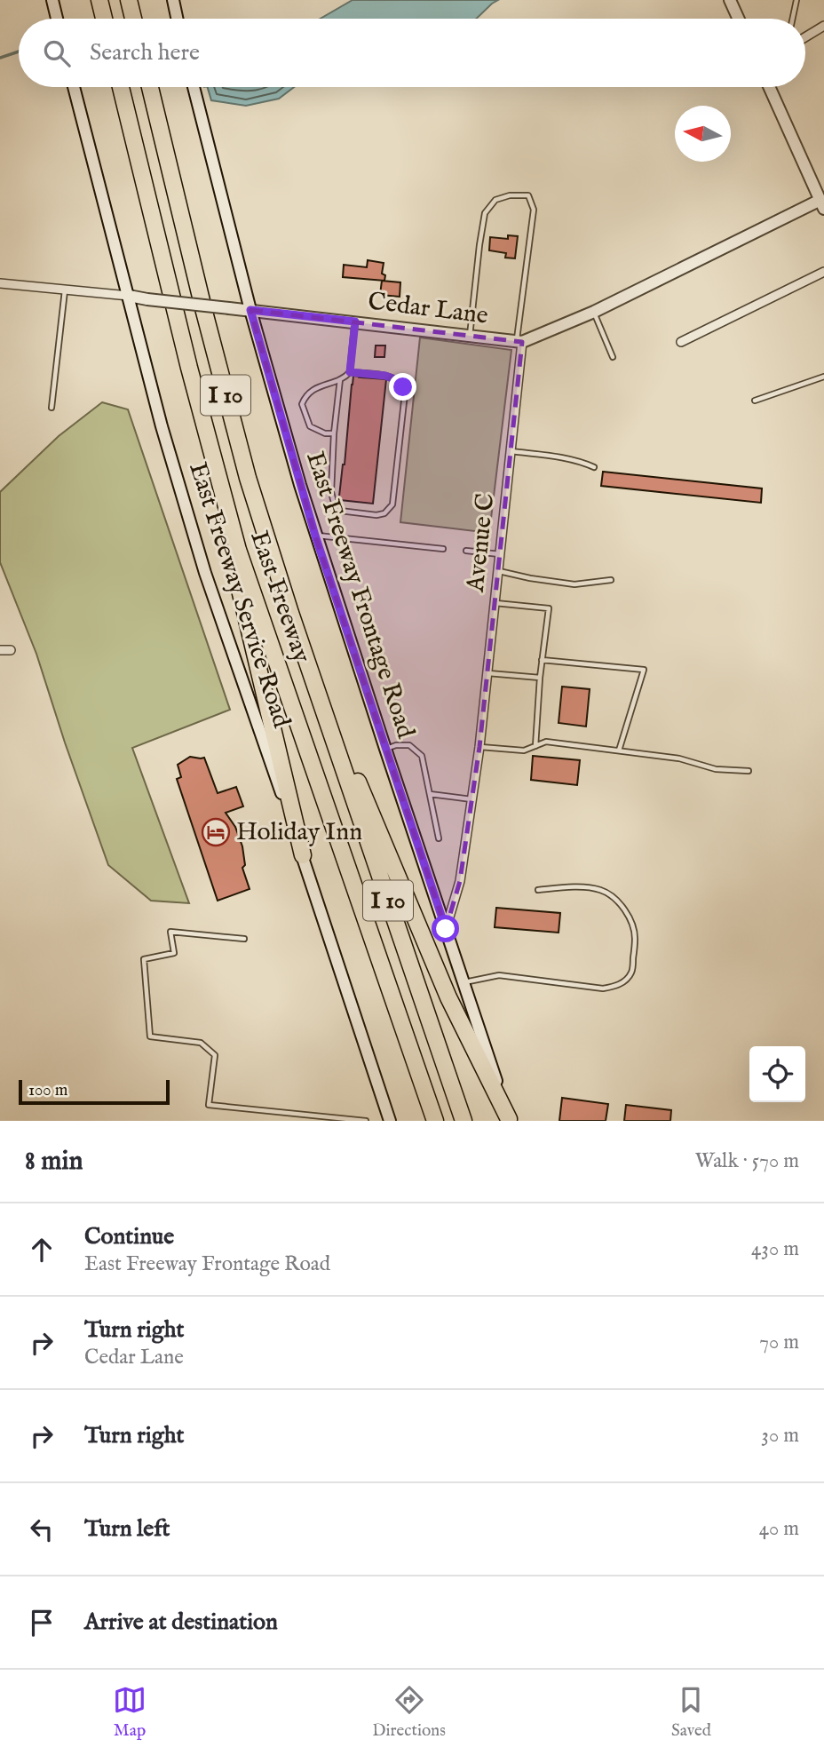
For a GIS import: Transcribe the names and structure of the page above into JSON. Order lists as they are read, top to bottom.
{
  "streets": {
    "highway": ["I 10", "East Freeway"],
    "main road": ["Cedar Lane", "East Freeway Service Road", "East Freeway Frontage Road"],
    "street": ["Avenue C"]
  },
  "crossings": [
    ["Cedar Lane", "Avenue C"],
    ["Cedar Lane", "East Freeway Service Road"],
    ["Cedar Lane", "East Freeway Frontage Road"],
    ["Avenue C", "East Freeway Frontage Road"]
  ],
  "places": {
    "hotel": ["Holiday Inn"]
  },
  "scale_bar": "100 m",
  "north": "left",
  "page": {
    "search": "Search here",
    "scale": "100 m",
    "heading": ["8 min", "Walk · 570 m"],
    "list": [
      ["Continue", "East Freeway Frontage Road", "430 m"],
      ["Turn right", "Cedar Lane", "70 m"],
      ["Turn right", "30 m"],
      ["Turn left", "40 m"],
      "Arrive at destination"
    ],
    "nav": ["Map", "Directions", "Saved"]
  }
}
